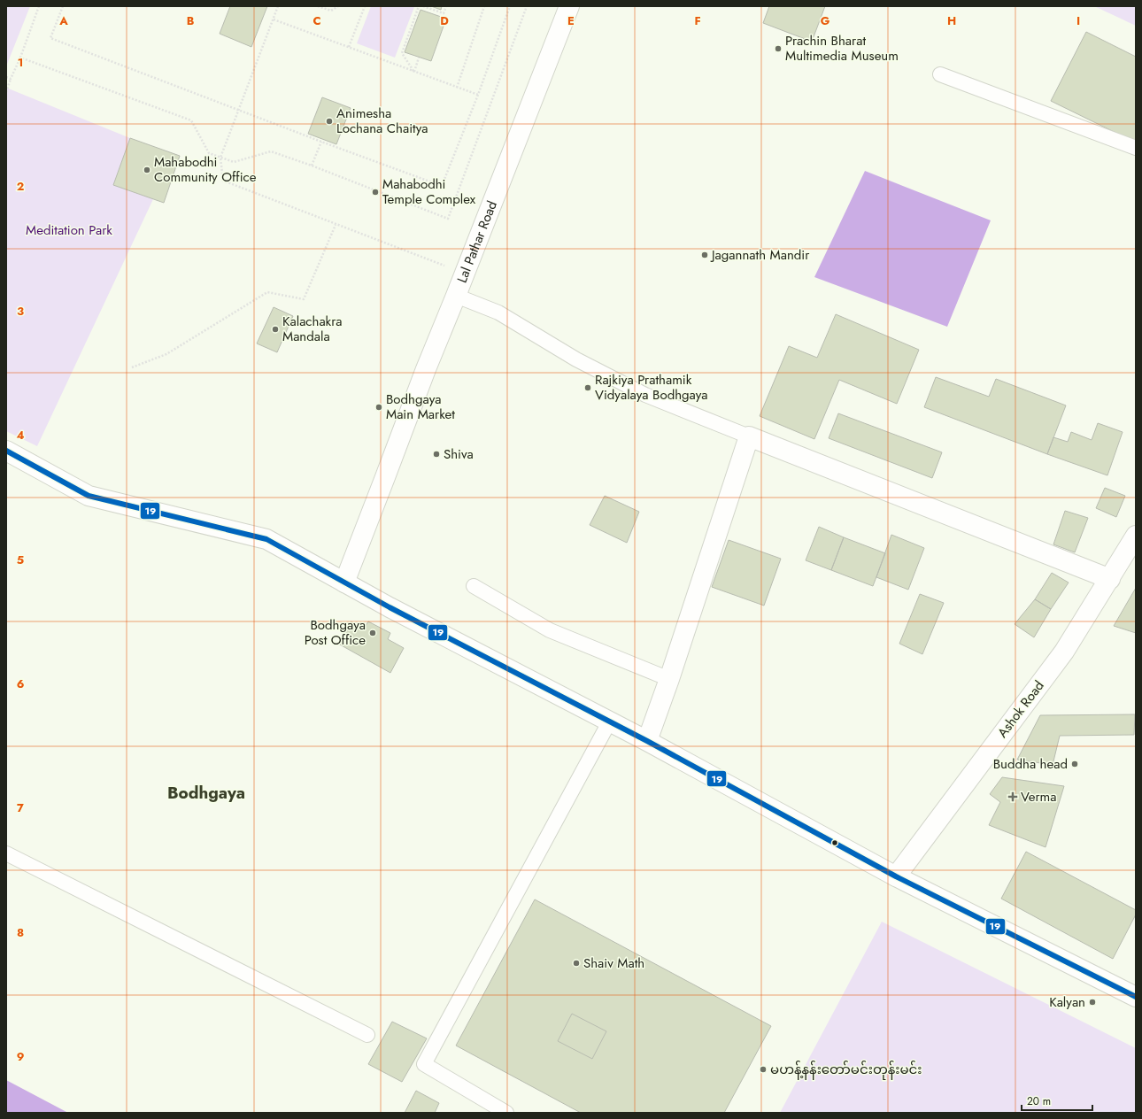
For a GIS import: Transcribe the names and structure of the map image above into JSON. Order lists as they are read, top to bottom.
{
  "streets": {
    "street": ["Lal Pathar Road", "Ashok Road"]
  },
  "districts": ["Bodhgaya"],
  "parks": ["Meditation Park"],
  "places": {
    "other": [
      "Prachin Bharat Multimedia Museum",
      "Animesha Lochana Chaitya",
      "Mahabodhi Community Office",
      "Mahabodhi Temple Complex",
      "Jagannath Mandir",
      "Kalachakra Mandala",
      "Rajkiya Prathamik Vidyalaya Bodhgaya",
      "Bodhgaya Main Market",
      "Shiva",
      "Bodhgaya Post Office",
      "Buddha head",
      "Shaiv Math",
      "Kalyan",
      "မဟန့်နန်းတော်မင်းတုန်းမင်း"
    ],
    "health": ["Verma"]
  },
  "lines": ["transit line 19"],
  "scale_bar": "20 m",
  "grid": {
    "columns": [
      "A",
      "B",
      "C",
      "D",
      "E",
      "F",
      "G",
      "H",
      "I"
    ],
    "rows": [
      "1",
      "2",
      "3",
      "4",
      "5",
      "6",
      "7",
      "8",
      "9"
    ]
  }
}
